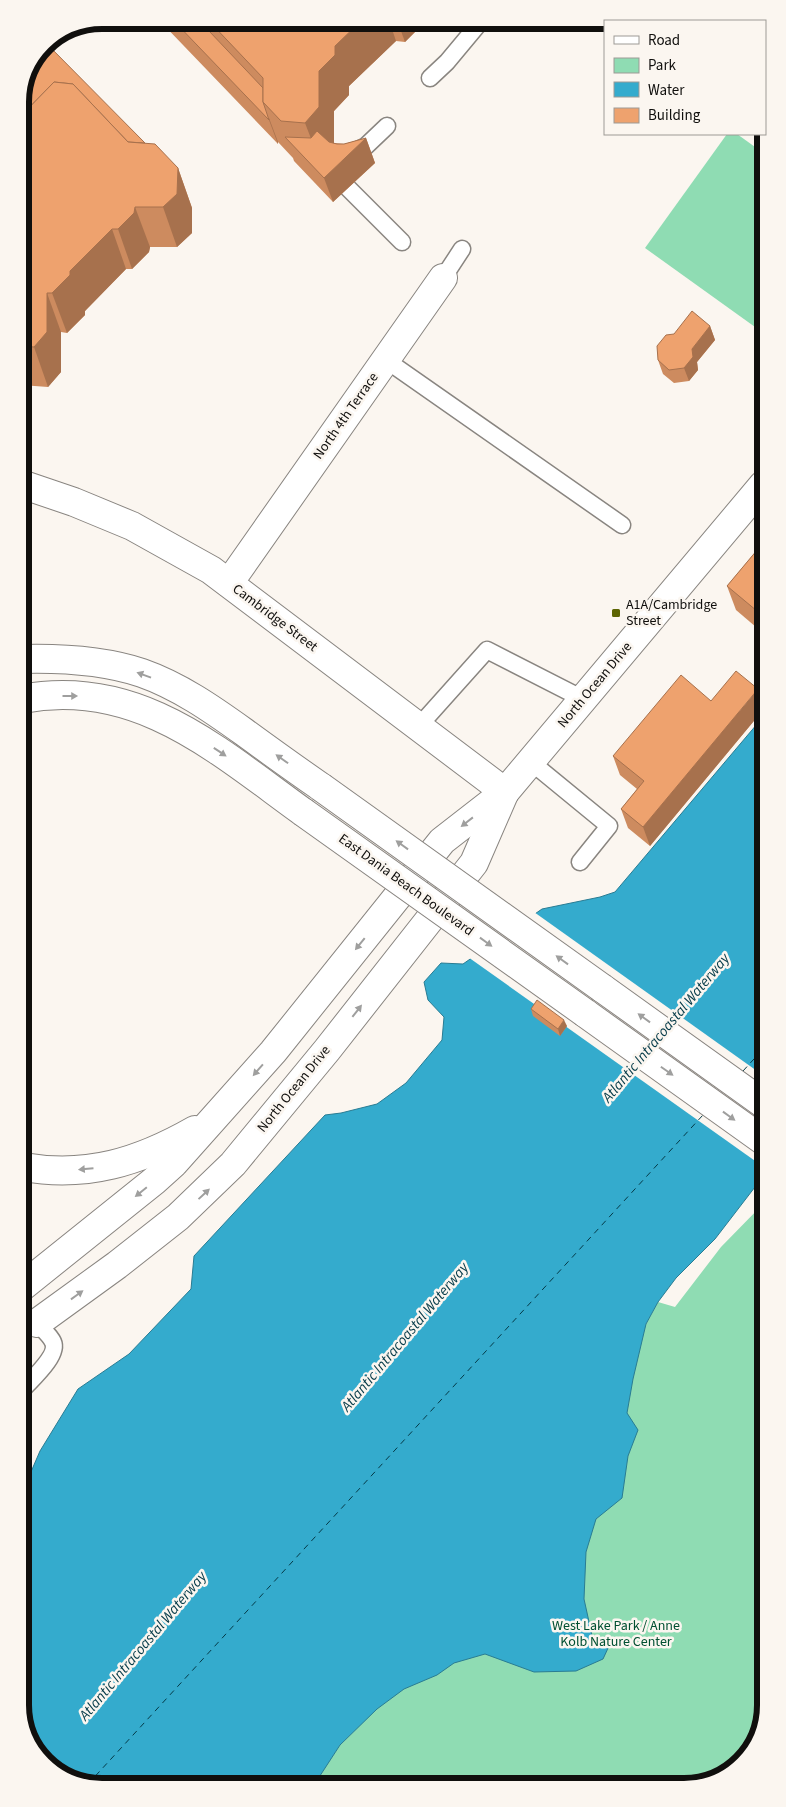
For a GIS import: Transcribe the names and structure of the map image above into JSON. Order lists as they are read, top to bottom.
{
  "streets": {
    "main road": [
      "North 4th Terrace",
      "Cambridge Street",
      "North Ocean Drive",
      "East Dania Beach Boulevard"
    ]
  },
  "crossings": [
    ["North 4th Terrace", "Cambridge Street"],
    ["Cambridge Street", "North Ocean Drive"]
  ],
  "water": ["Atlantic Intracoastal Waterway"],
  "parks": ["West Lake Park / Anne Kolb Nature Center"],
  "places": {
    "transit": ["A1A/Cambridge Street"]
  },
  "legend": [
    "Road",
    "Park",
    "Water",
    "Building"
  ]
}
